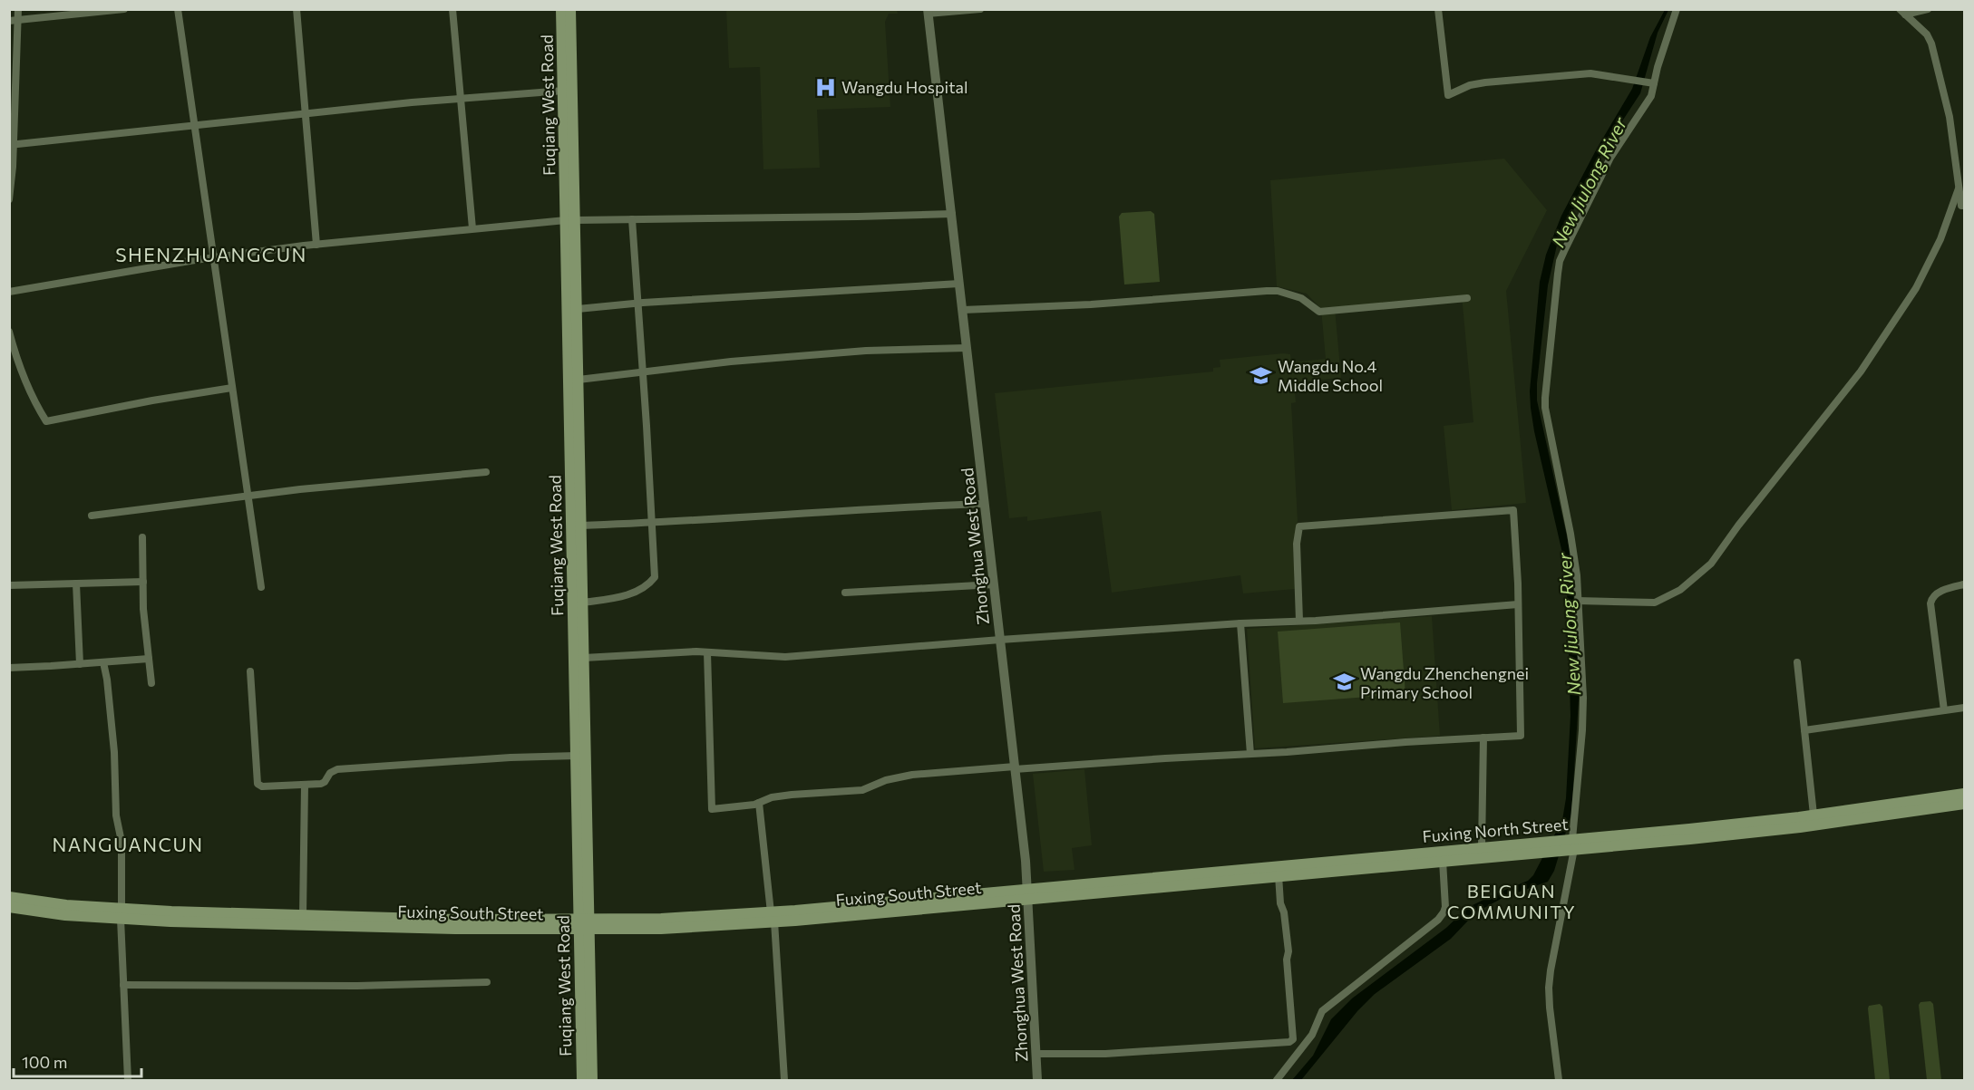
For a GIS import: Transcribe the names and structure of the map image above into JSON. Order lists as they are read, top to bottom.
{
  "streets": {
    "main road": ["Fuqiang West Road", "Fuxing North Street", "Fuxing South Street"],
    "street": ["Zhonghua West Road"]
  },
  "crossings": [
    ["Fuqiang West Road", "Fuxing South Street"],
    ["Zhonghua West Road", "Fuxing North Street"],
    ["Zhonghua West Road", "Fuxing South Street"],
    ["Fuxing North Street", "Fuxing South Street"]
  ],
  "districts": ["SHENZHUANGCUN", "NANGUANCUN", "BEIGUAN COMMUNITY"],
  "water": ["New Jiulong River"],
  "places": {
    "hospital": ["Wangdu Hospital"],
    "school or university": ["Wangdu No.4 Middle School", "Wangdu Zhenchengnei Primary School"]
  },
  "scale_bar": "100 m"
}
